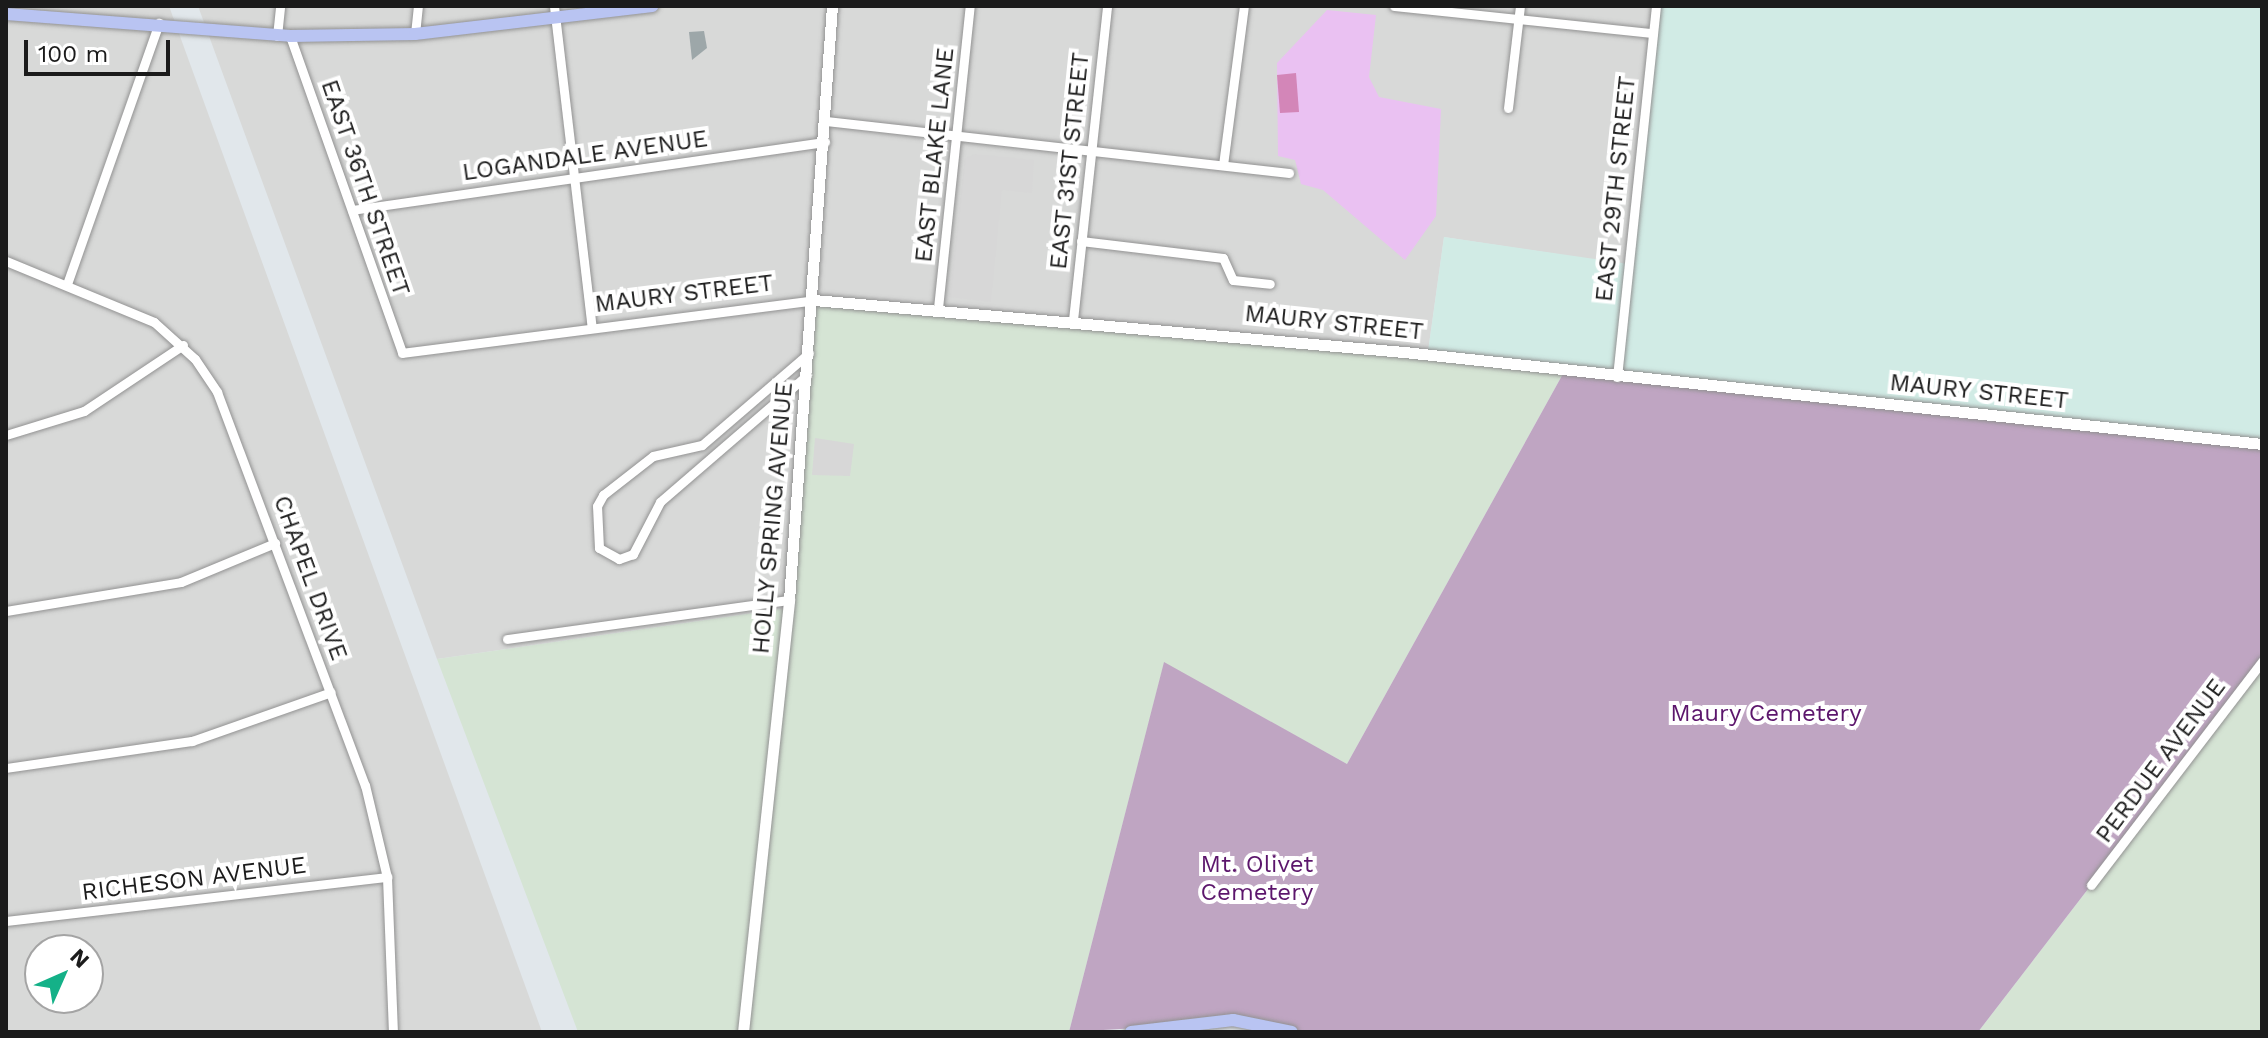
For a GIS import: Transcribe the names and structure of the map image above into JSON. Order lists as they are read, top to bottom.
{
  "streets": {
    "street": [
      "EAST BLAKE LANE",
      "LOGANDALE AVENUE",
      "EAST 31ST STREET",
      "EAST 36TH STREET",
      "EAST 29TH STREET",
      "MAURY STREET",
      "HOLLY SPRING AVENUE",
      "CHAPEL DRIVE",
      "PERDUE AVENUE",
      "RICHESON AVENUE"
    ]
  },
  "crossings": [
    ["EAST BLAKE LANE", "MAURY STREET"],
    ["LOGANDALE AVENUE", "EAST 36TH STREET"],
    ["LOGANDALE AVENUE", "HOLLY SPRING AVENUE"],
    ["EAST 31ST STREET", "MAURY STREET"],
    ["EAST 36TH STREET", "MAURY STREET"],
    ["EAST 29TH STREET", "MAURY STREET"],
    ["MAURY STREET", "HOLLY SPRING AVENUE"],
    ["CHAPEL DRIVE", "RICHESON AVENUE"]
  ],
  "parks": ["Maury Cemetery", "Mt. Olivet Cemetery"],
  "scale_bar": "100 m",
  "north": "top right"
}
